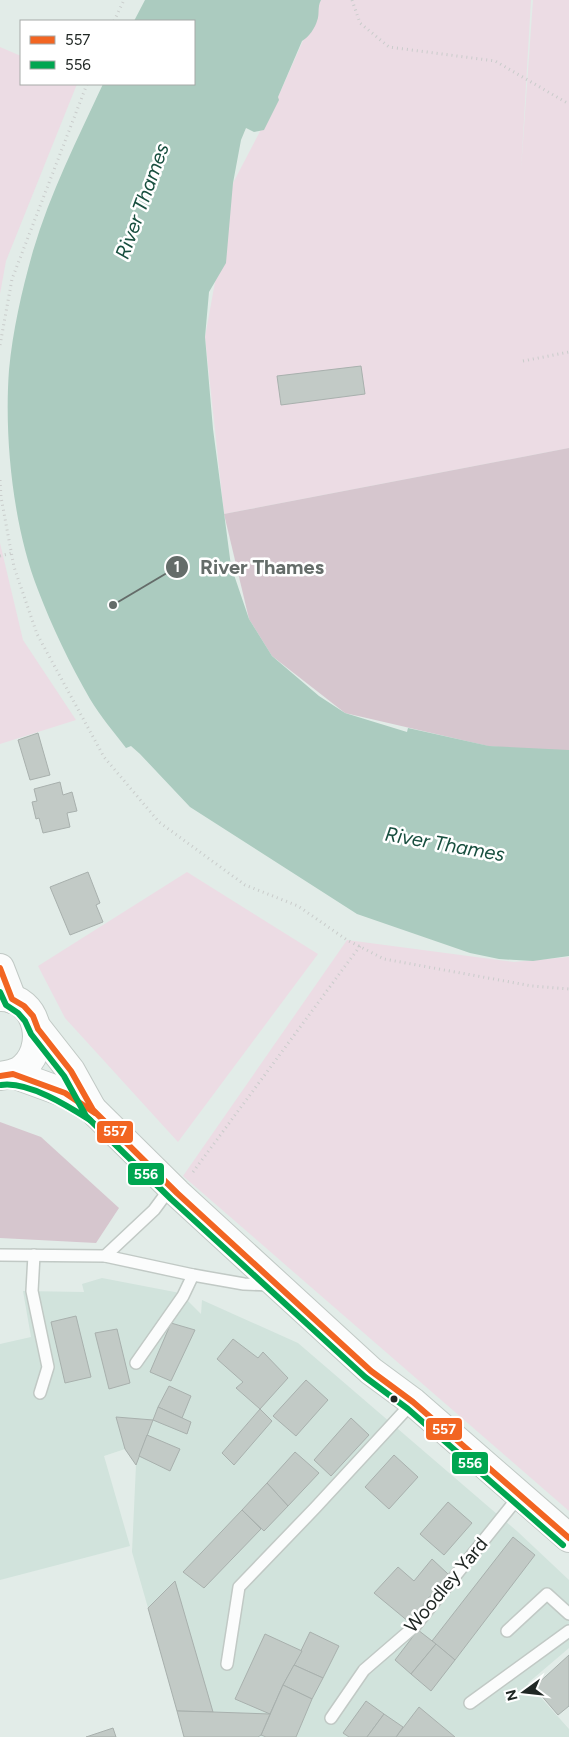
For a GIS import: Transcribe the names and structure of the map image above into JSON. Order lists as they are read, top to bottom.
{
  "streets": {
    "lane": ["Woodley Yard"]
  },
  "water": ["River Thames"],
  "places": ["River Thames"],
  "lines": ["transit line 557", "transit line 556"],
  "legend": ["557", "556"],
  "north": "left"
}
